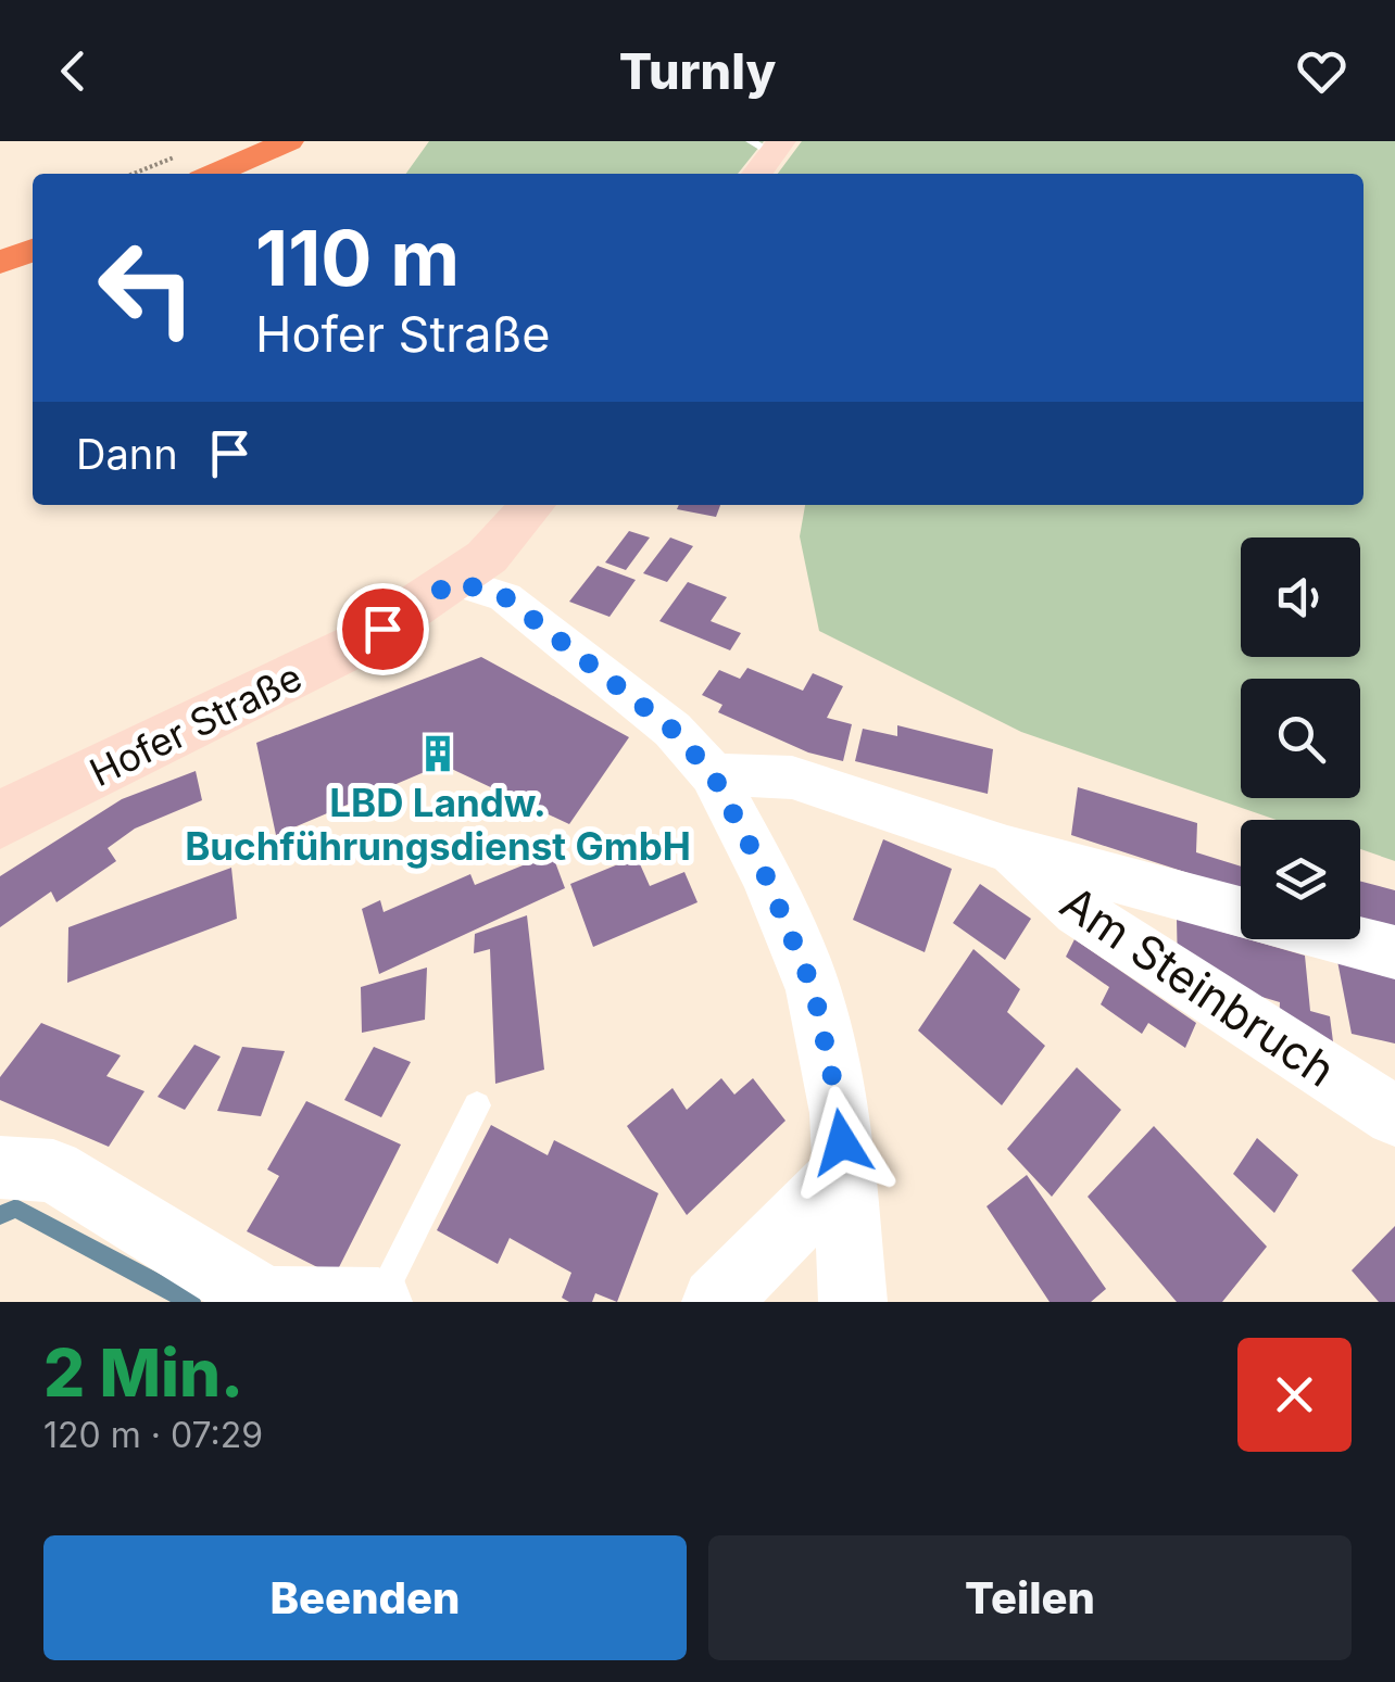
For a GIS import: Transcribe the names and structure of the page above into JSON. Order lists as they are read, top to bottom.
{
  "streets": {
    "street": ["Hofer Straße", "Am Steinbruch"]
  },
  "places": {
    "building": ["LBD Landw. Buchführungsdienst GmbH"]
  },
  "page": {
    "header": "Turnly",
    "turn": ["110 m", "Hofer Straße"],
    "then": "Dann",
    "heading": ["2 Min.", "120 m · 07:29"],
    "buttons": ["Beenden", "Teilen"]
  }
}
